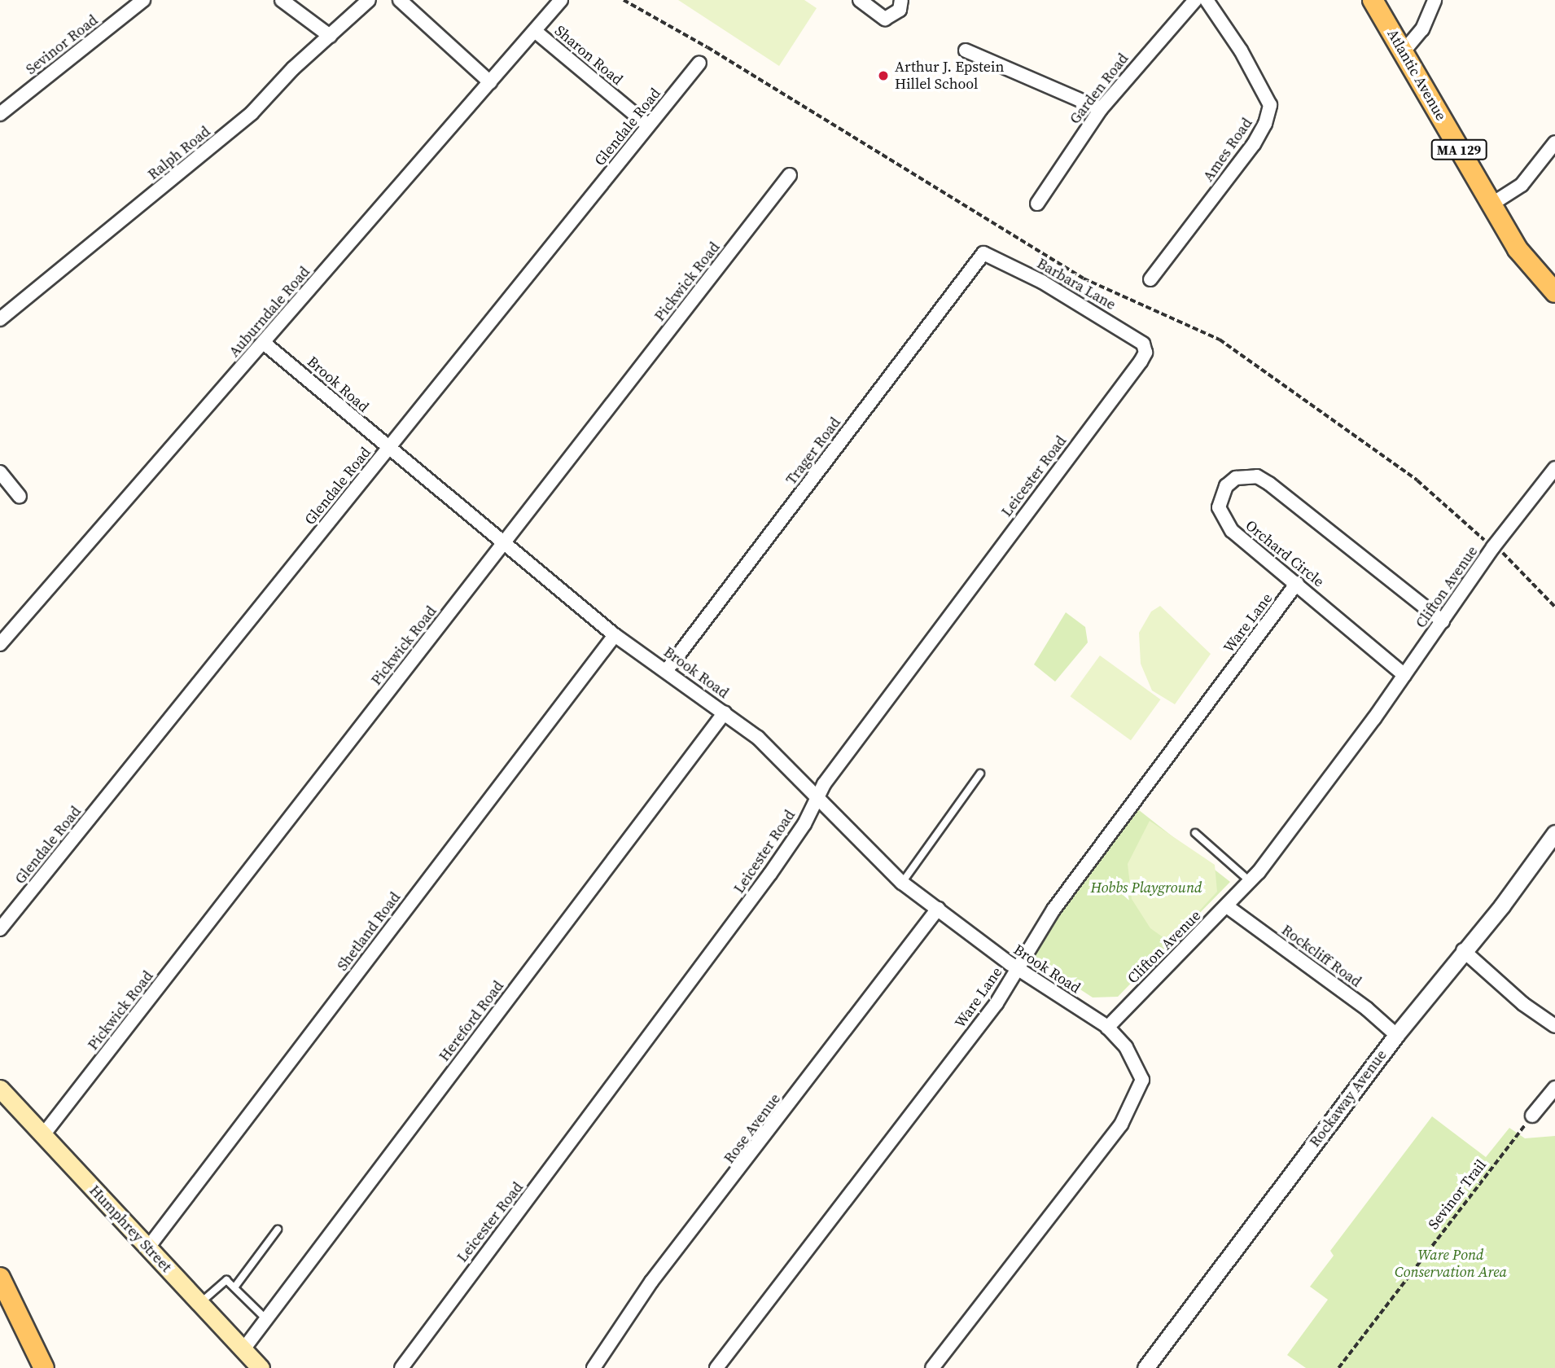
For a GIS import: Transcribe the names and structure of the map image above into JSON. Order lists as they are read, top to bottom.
{
  "streets": {
    "main road": ["Atlantic Avenue", "MA 129", "Humphrey Street"],
    "street": [
      "Sevinor Road",
      "Sharon Road",
      "Garden Road",
      "Glendale Road",
      "Ames Road",
      "Ralph Road",
      "Pickwick Road",
      "Barbara Lane",
      "Auburndale Road",
      "Brook Road",
      "Trager Road",
      "Leicester Road",
      "Orchard Circle",
      "Clifton Avenue",
      "Ware Lane",
      "Shetland Road",
      "Rockcliff Road",
      "Hereford Road",
      "Rockaway Avenue",
      "Rose Avenue"
    ],
    "path": ["Sevinor Trail"]
  },
  "crossings": [
    ["Sharon Road", "Glendale Road"],
    ["Sharon Road", "Auburndale Road"],
    ["Glendale Road", "Brook Road"],
    ["Pickwick Road", "Brook Road"],
    ["Pickwick Road", "Humphrey Street"],
    ["Barbara Lane", "Trager Road"],
    ["Barbara Lane", "Leicester Road"],
    ["Auburndale Road", "Brook Road"],
    ["Brook Road", "Trager Road"],
    ["Brook Road", "Leicester Road"],
    ["Brook Road", "Clifton Avenue"],
    ["Brook Road", "Ware Lane"],
    ["Brook Road", "Shetland Road"],
    ["Brook Road", "Hereford Road"],
    ["Brook Road", "Rose Avenue"],
    ["Orchard Circle", "Clifton Avenue"],
    ["Orchard Circle", "Ware Lane"],
    ["Clifton Avenue", "Rockcliff Road"],
    ["Shetland Road", "Humphrey Street"],
    ["Rockcliff Road", "Rockaway Avenue"],
    ["Hereford Road", "Humphrey Street"]
  ],
  "parks": ["Hobbs Playground", "Ware Pond Conservation Area"],
  "places": ["Arthur J. Epstein Hillel School"]
}
